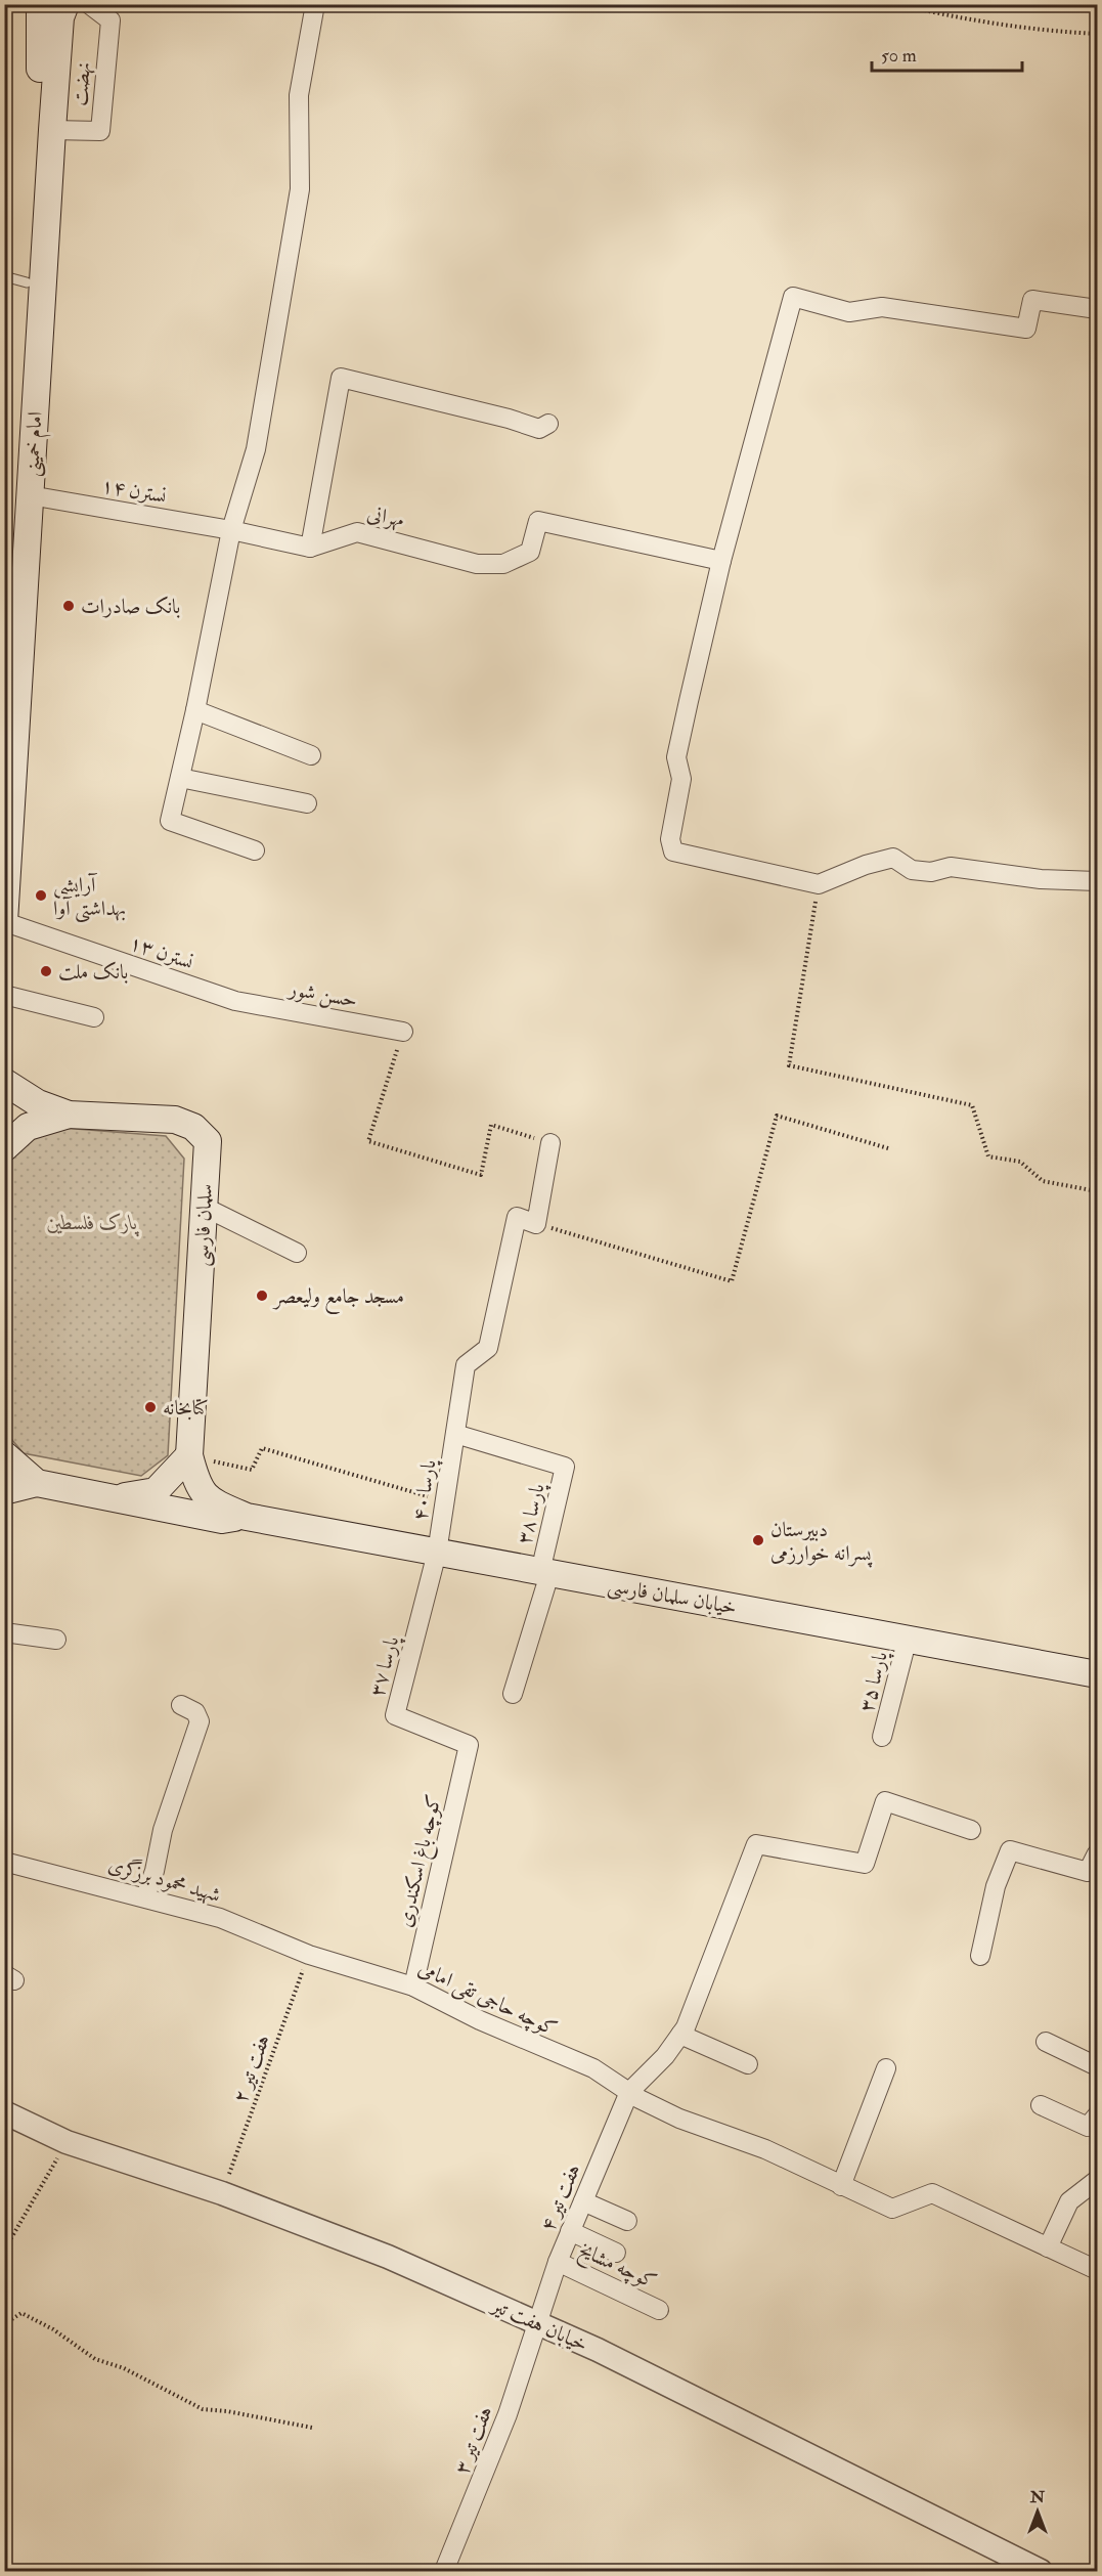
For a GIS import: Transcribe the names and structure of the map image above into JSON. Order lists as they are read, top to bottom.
{
  "streets": {
    "main road": ["امام خمینی", "سلمان فارسی", "خیابان سلمان فارسی"],
    "street": [
      "نهضت",
      "نسترن ۱۴",
      "مهرانی",
      "نسترن ۱۳",
      "حسن شور",
      "پارسا ۴۰",
      "پارسا ۳۸",
      "پارسا ۳۷",
      "پارسا ۳۵",
      "کوچه باغ اسکندری",
      "شهید محمود برزگری",
      "کوچه حاجی تقی امامی",
      "هفت تیر ۴",
      "کوچه مشایخ",
      "خیابان هفت تیر",
      "هفت تیر ۳"
    ],
    "path": ["هفت تیر ۲"]
  },
  "crossings": [
    ["نهضت", "امام خمینی"],
    ["امام خمینی", "نسترن ۱۴"],
    ["امام خمینی", "نسترن ۱۳"],
    ["نسترن ۱۳", "حسن شور"],
    ["سلمان فارسی", "خیابان سلمان فارسی"],
    ["پارسا ۴۰", "پارسا ۳۸"],
    ["پارسا ۴۰", "خیابان سلمان فارسی"],
    ["پارسا ۴۰", "پارسا ۳۷"],
    ["پارسا ۳۸", "خیابان سلمان فارسی"],
    ["خیابان سلمان فارسی", "پارسا ۳۷"],
    ["خیابان سلمان فارسی", "پارسا ۳۵"],
    ["پارسا ۳۷", "کوچه باغ اسکندری"],
    ["کوچه باغ اسکندری", "کوچه حاجی تقی امامی"],
    ["شهید محمود برزگری", "کوچه حاجی تقی امامی"],
    ["شهید محمود برزگری", "هفت تیر ۲"],
    ["کوچه حاجی تقی امامی", "هفت تیر ۲"],
    ["کوچه حاجی تقی امامی", "هفت تیر ۴"],
    ["هفت تیر ۲", "خیابان هفت تیر"],
    ["هفت تیر ۴", "کوچه مشایخ"],
    ["هفت تیر ۴", "خیابان هفت تیر"],
    ["هفت تیر ۴", "هفت تیر ۳"],
    ["خیابان هفت تیر", "هفت تیر ۳"]
  ],
  "parks": ["پارک فلسطین"],
  "places": [
    "بانک صادرات",
    "آرایشی بهداشتی آوا",
    "بانک ملت",
    "مسجد جامع ولیعصر",
    "کتابخانه",
    "دبیرستان پسرانه خوارزمی"
  ],
  "scale_bar": "50 m",
  "north": "top"
}
